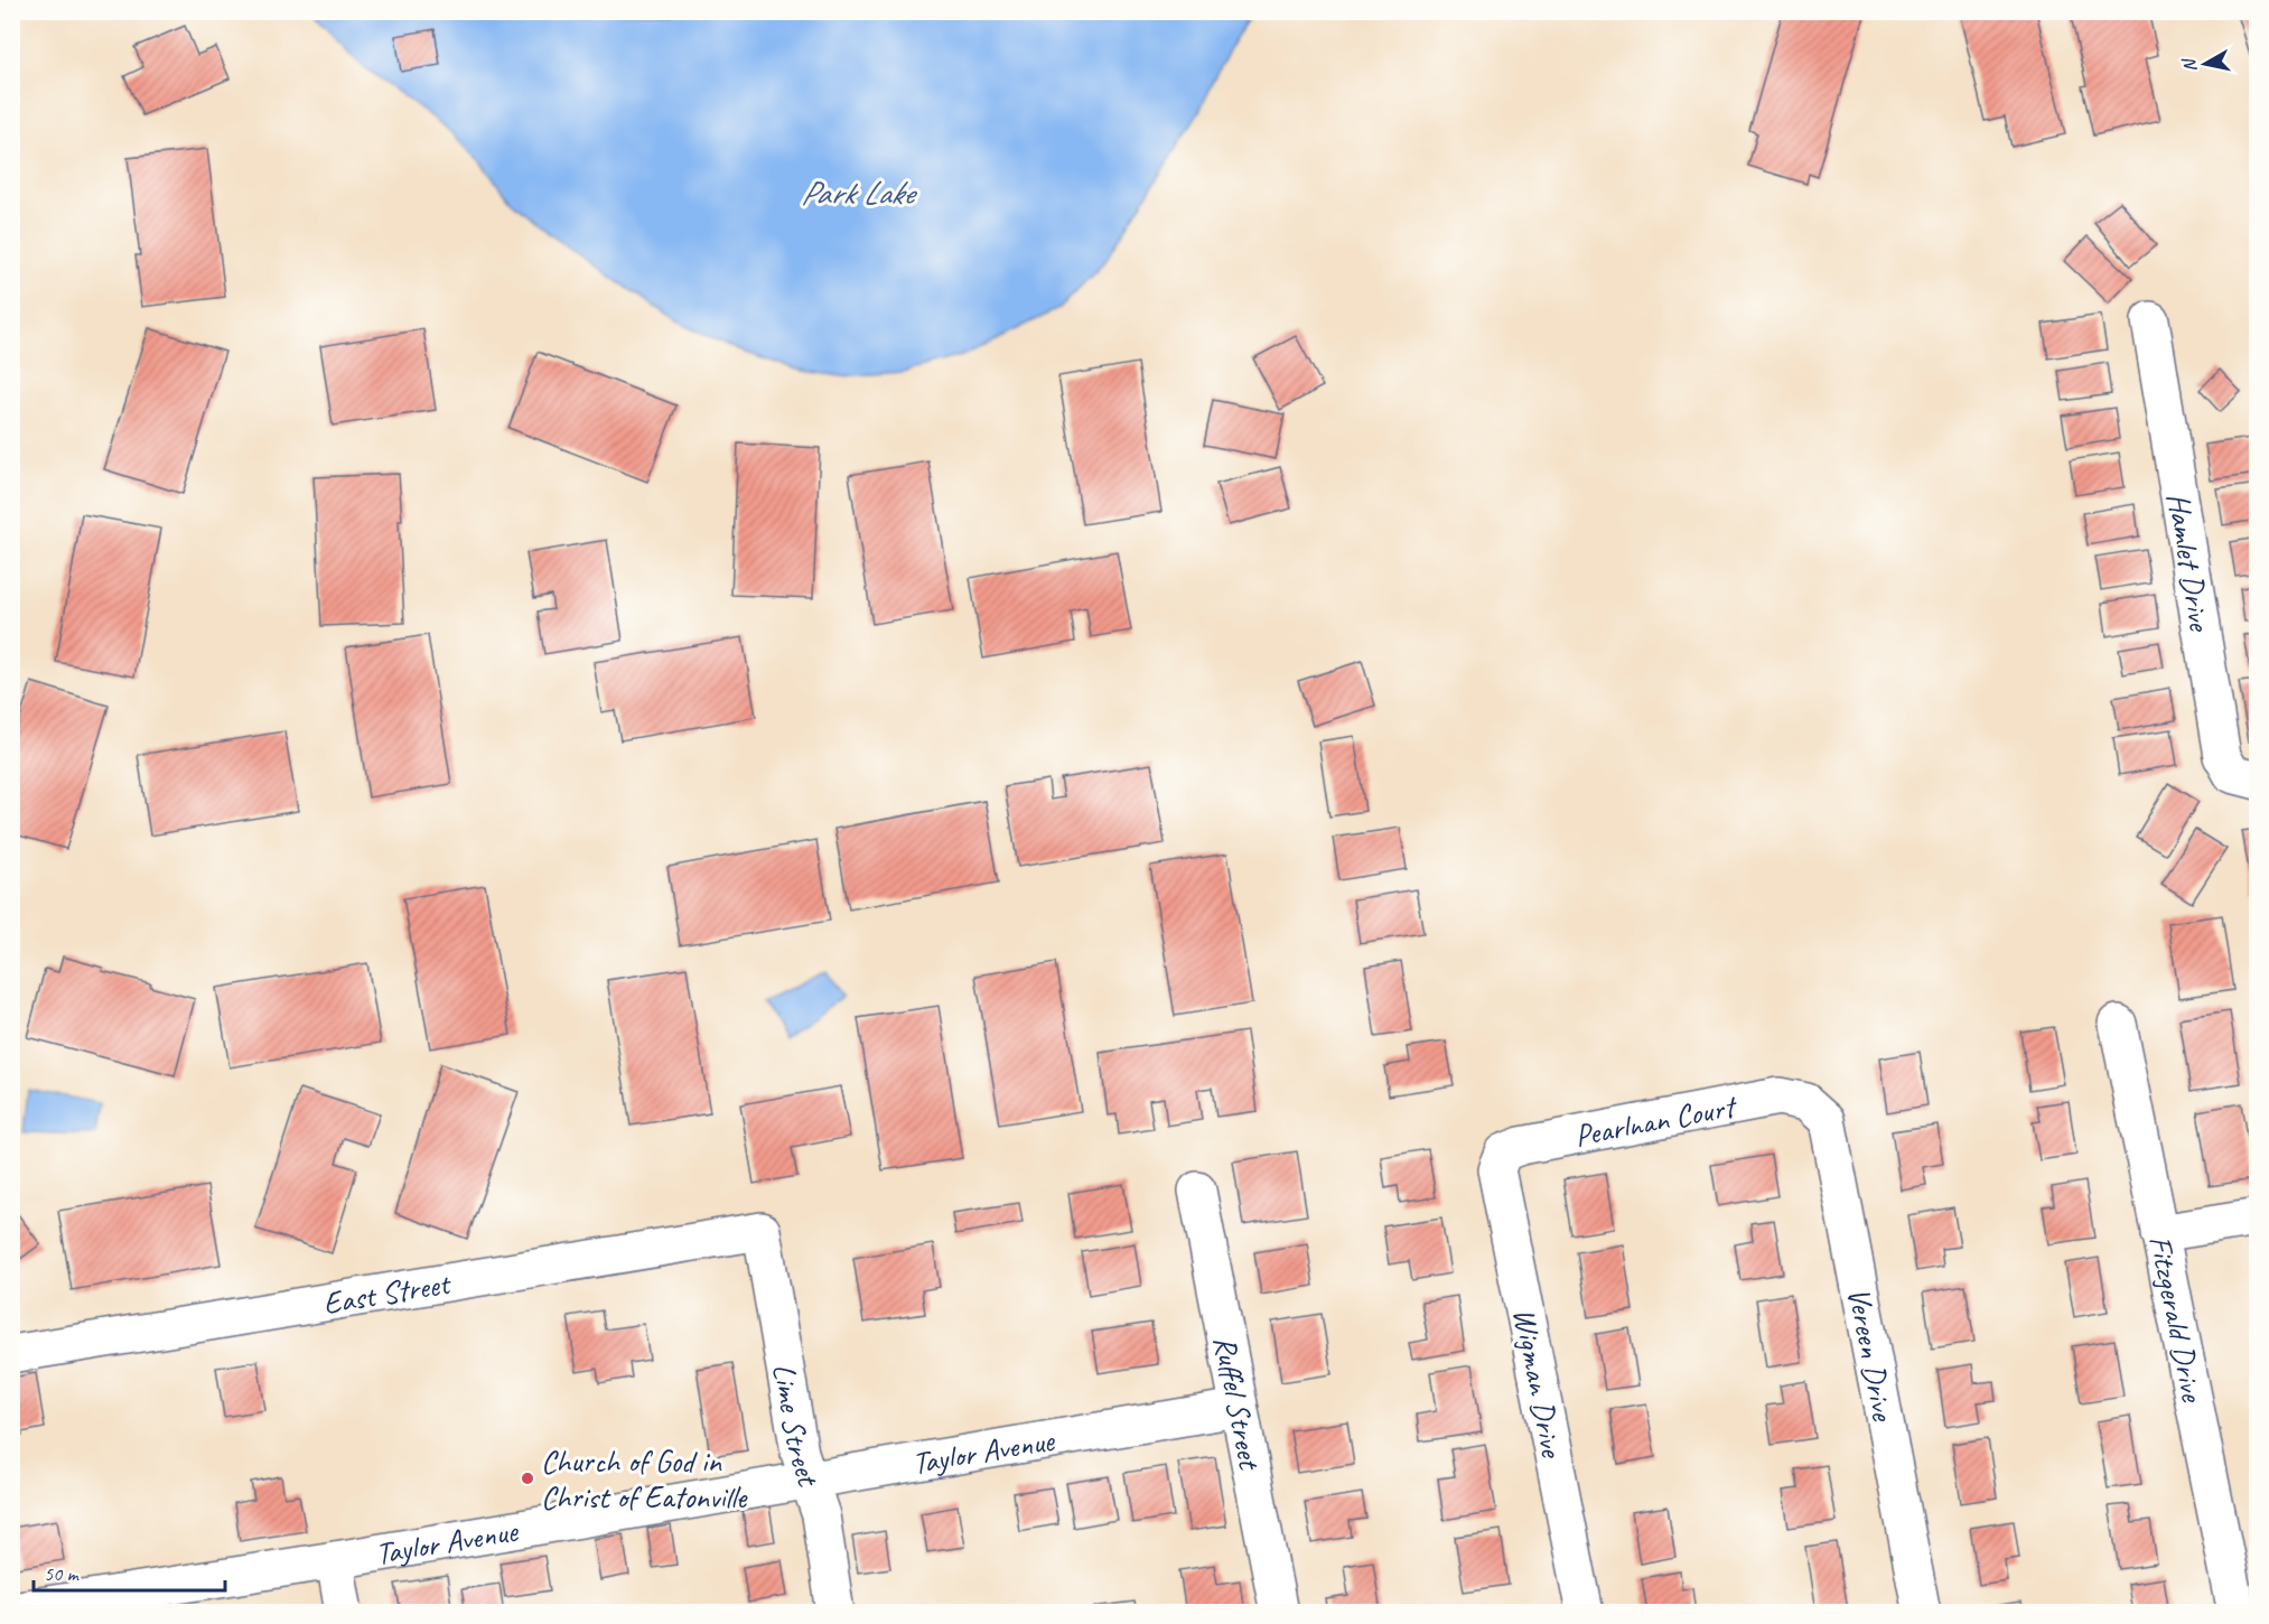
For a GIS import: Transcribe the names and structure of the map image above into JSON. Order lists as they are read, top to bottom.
{
  "streets": {
    "street": [
      "Hamlet Drive",
      "Pearlnan Court",
      "East Street",
      "Fitzgerald Drive",
      "Vereen Drive",
      "Wigman Drive",
      "Ruffel Street",
      "Lime Street",
      "Taylor Avenue"
    ]
  },
  "crossings": [
    ["Pearlnan Court", "Vereen Drive"],
    ["Pearlnan Court", "Wigman Drive"],
    ["East Street", "Lime Street"],
    ["Ruffel Street", "Taylor Avenue"],
    ["Lime Street", "Taylor Avenue"]
  ],
  "water": ["Park Lake"],
  "places": ["Church of God in Christ of Eatonville"],
  "scale_bar": "50 m",
  "north": "left"
}
